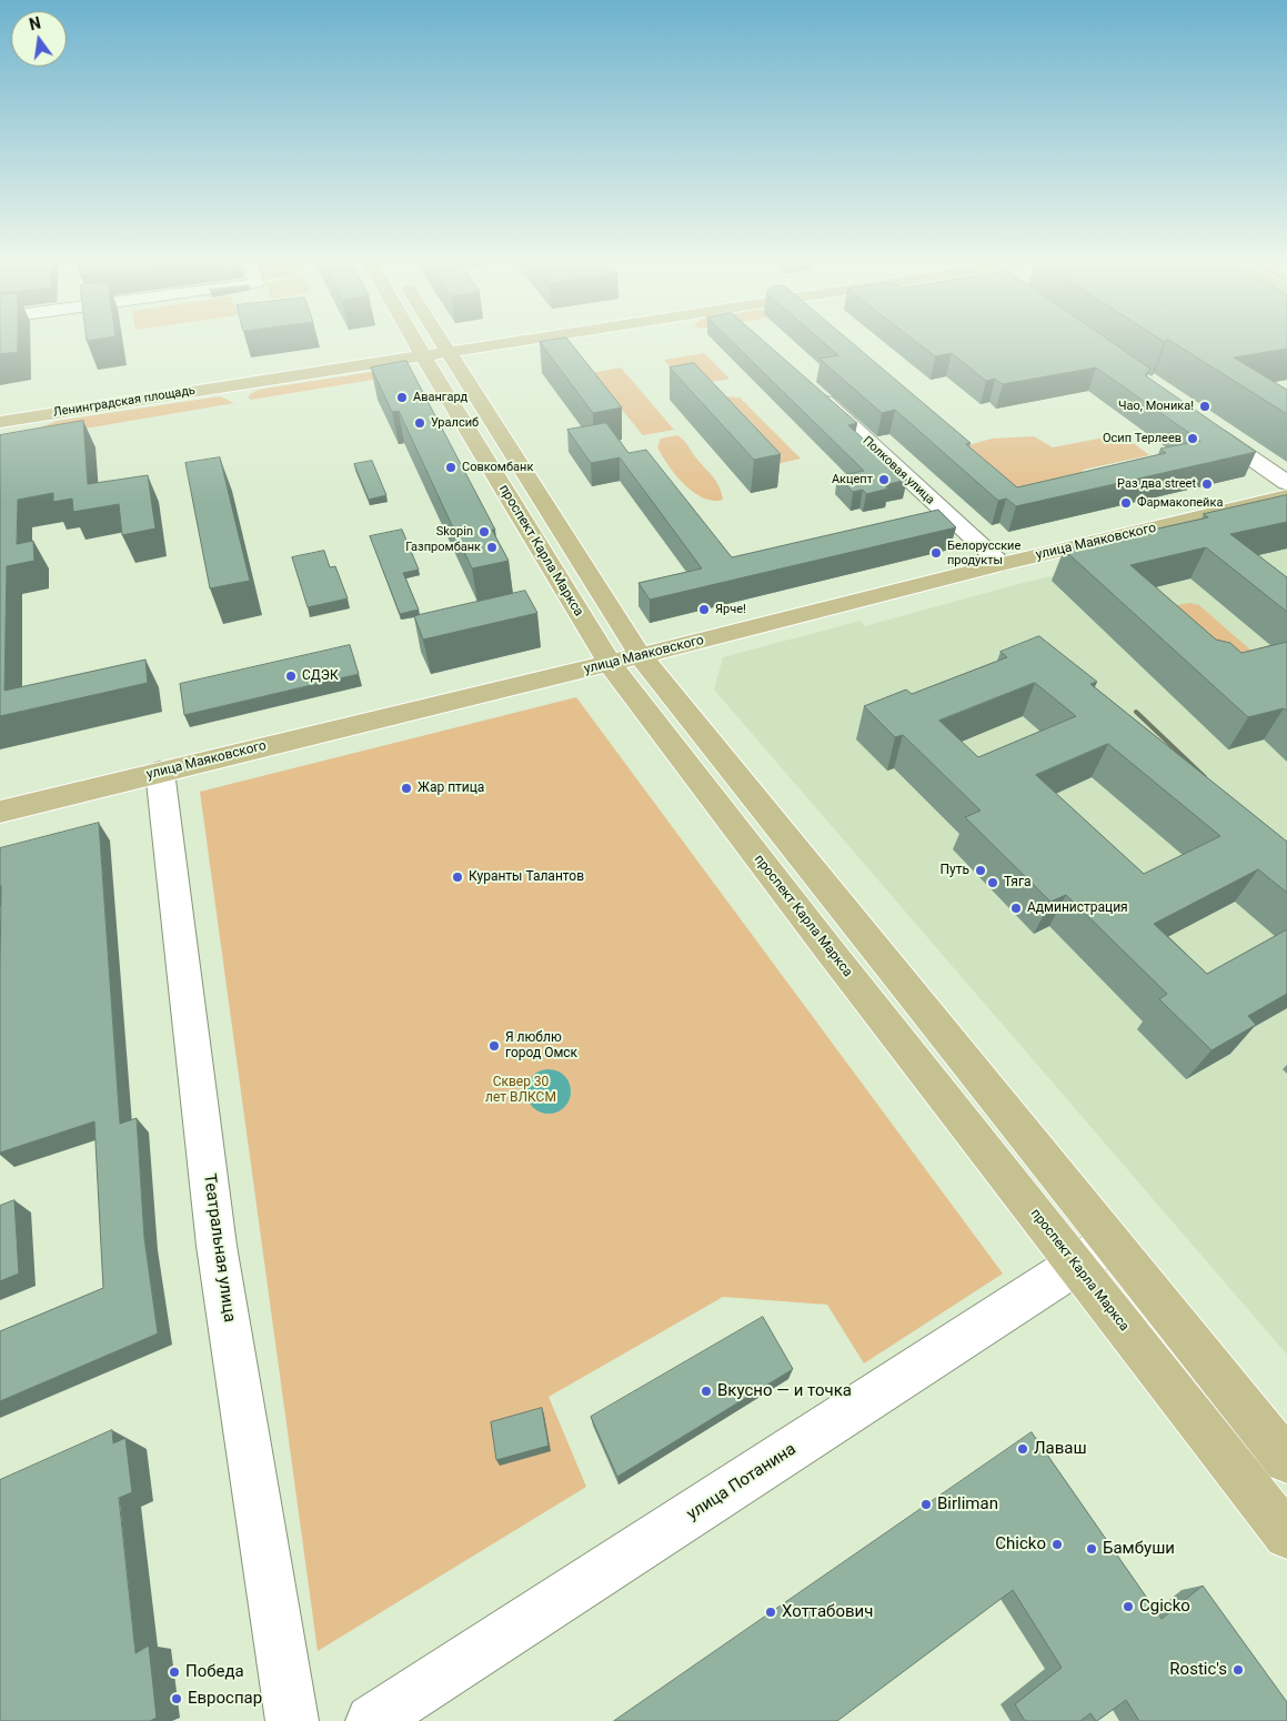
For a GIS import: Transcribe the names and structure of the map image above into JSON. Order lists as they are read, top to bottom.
{
  "streets": {
    "main road": ["Ленинградская площадь", "улица Маяковского", "проспект Карла Маркса"],
    "street": ["Полковая улица", "Театральная улица", "улица Потанина"]
  },
  "crossings": [
    ["Ленинградская площадь", "проспект Карла Маркса"],
    ["Полковая улица", "улица Маяковского"],
    ["улица Маяковского", "проспект Карла Маркса"],
    ["улица Маяковского", "Театральная улица"],
    ["проспект Карла Маркса", "улица Потанина"]
  ],
  "parks": ["Сквер 30 лет ВЛКСМ"],
  "places": [
    "Авангард",
    "Чао, Моника!",
    "Уралсиб",
    "Осип Терлеев",
    "Совкомбанк",
    "Акцепт",
    "Раз два street",
    "Фармакопейка",
    "Skopin",
    "Газпромбанк",
    "Белорусские продукты",
    "Ярче!",
    "СДЭК",
    "Жар птица",
    "Путь",
    "Куранты Талантов",
    "Тяга",
    "Администрация",
    "Я люблю город Омск",
    "Вкусно — и точка",
    "Лаваш",
    "Birliman",
    "Chicko",
    "Бамбуши",
    "Cgicko",
    "Хоттабович",
    "Rostic's",
    "Победа",
    "Евроспар"
  ],
  "north": "top"
}
